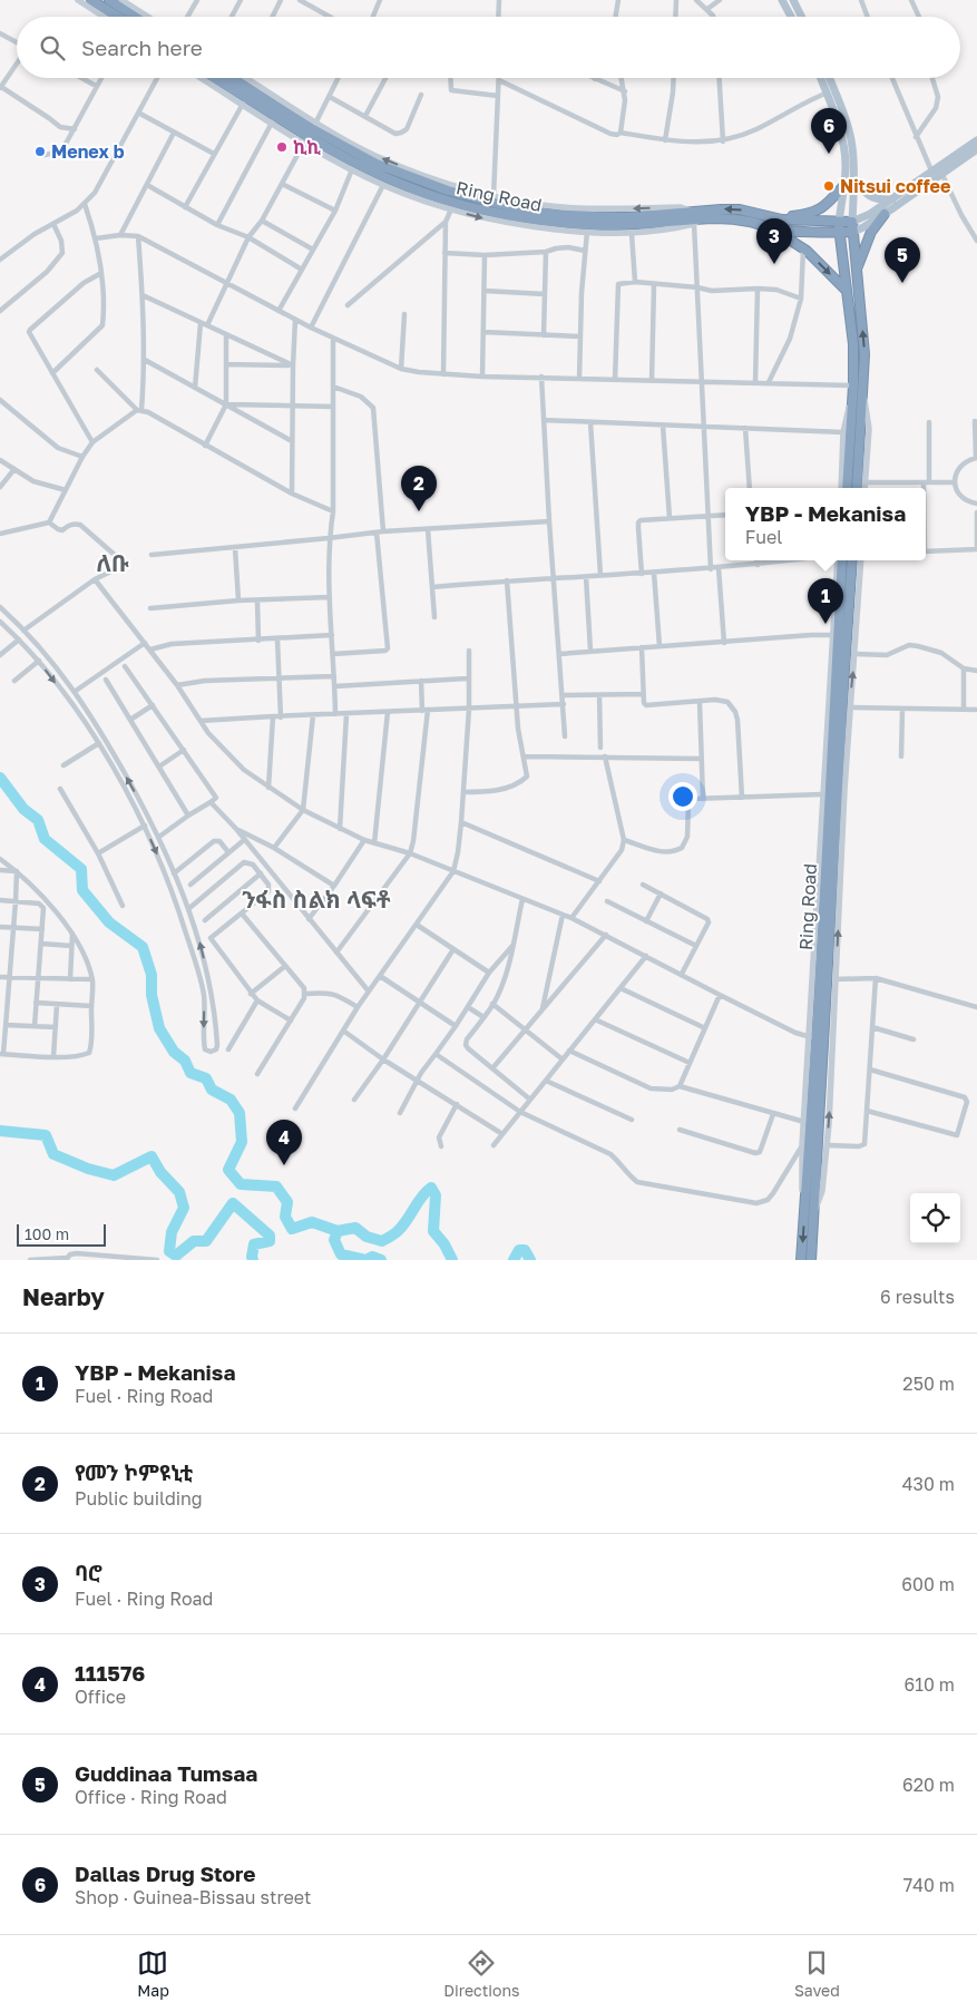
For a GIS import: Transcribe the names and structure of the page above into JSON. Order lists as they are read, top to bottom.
{
  "streets": {
    "highway": ["Ring Road"]
  },
  "districts": ["ለቡ", "ንፋስ ስልክ ላፍቶ"],
  "places": ["ኪኪ", "Menex b", "Nitsui coffee"],
  "scale_bar": "100 m",
  "page": {
    "search": "Search here",
    "pins": [
      "6",
      "3",
      "5",
      "2",
      "1",
      "4"
    ],
    "popup": ["YBP - Mekanisa", "Fuel"],
    "scale": "100 m",
    "heading": ["Nearby", "6 results"],
    "list": [
      {
        "mark": "1",
        "name": "YBP - Mekanisa",
        "note": "Fuel · Ring Road",
        "value": "250 m"
      },
      {
        "mark": "2",
        "name": "የመን ኮምዩኒቲ",
        "note": "Public building",
        "value": "430 m"
      },
      {
        "mark": "3",
        "name": "ባሮ",
        "note": "Fuel · Ring Road",
        "value": "600 m"
      },
      {
        "mark": "4",
        "name": "111576",
        "note": "Office",
        "value": "610 m"
      },
      {
        "mark": "5",
        "name": "Guddinaa Tumsaa",
        "note": "Office · Ring Road",
        "value": "620 m"
      },
      {
        "mark": "6",
        "name": "Dallas Drug Store",
        "note": "Shop · Guinea-Bissau street",
        "value": "740 m"
      }
    ],
    "nav": ["Map", "Directions", "Saved"]
  }
}
